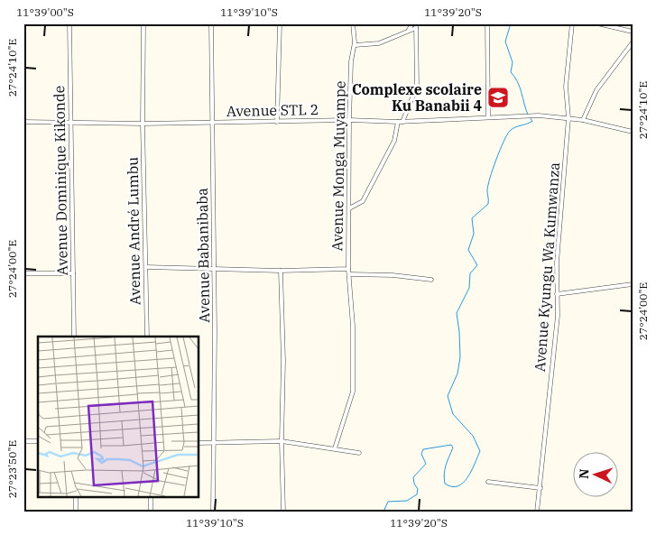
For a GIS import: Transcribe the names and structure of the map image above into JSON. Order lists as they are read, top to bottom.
{
  "streets": {
    "street": [
      "Avenue STL 2",
      "Avenue Monga Muyampe",
      "Avenue Dominique Kikonde",
      "Avenue André Lumbu",
      "Avenue Babanibaba",
      "Avenue Kyungu Wa Kumwanza"
    ]
  },
  "crossings": [
    ["Avenue STL 2", "Avenue Monga Muyampe"],
    ["Avenue STL 2", "Avenue Dominique Kikonde"],
    ["Avenue STL 2", "Avenue André Lumbu"],
    ["Avenue STL 2", "Avenue Babanibaba"],
    ["Avenue STL 2", "Avenue Kyungu Wa Kumwanza"],
    ["Avenue Monga Muyampe", "Avenue André Lumbu"],
    ["Avenue Monga Muyampe", "Avenue Babanibaba"]
  ],
  "places": {
    "school or university": ["Complexe scolaire Ku Banabii 4"]
  },
  "north": "left",
  "coordinates": [
    "11°39'00\"S",
    "11°39'10\"S",
    "11°39'20\"S",
    "27°24'10\"E",
    "27°24'00\"E",
    "27°23'50\"E"
  ]
}
